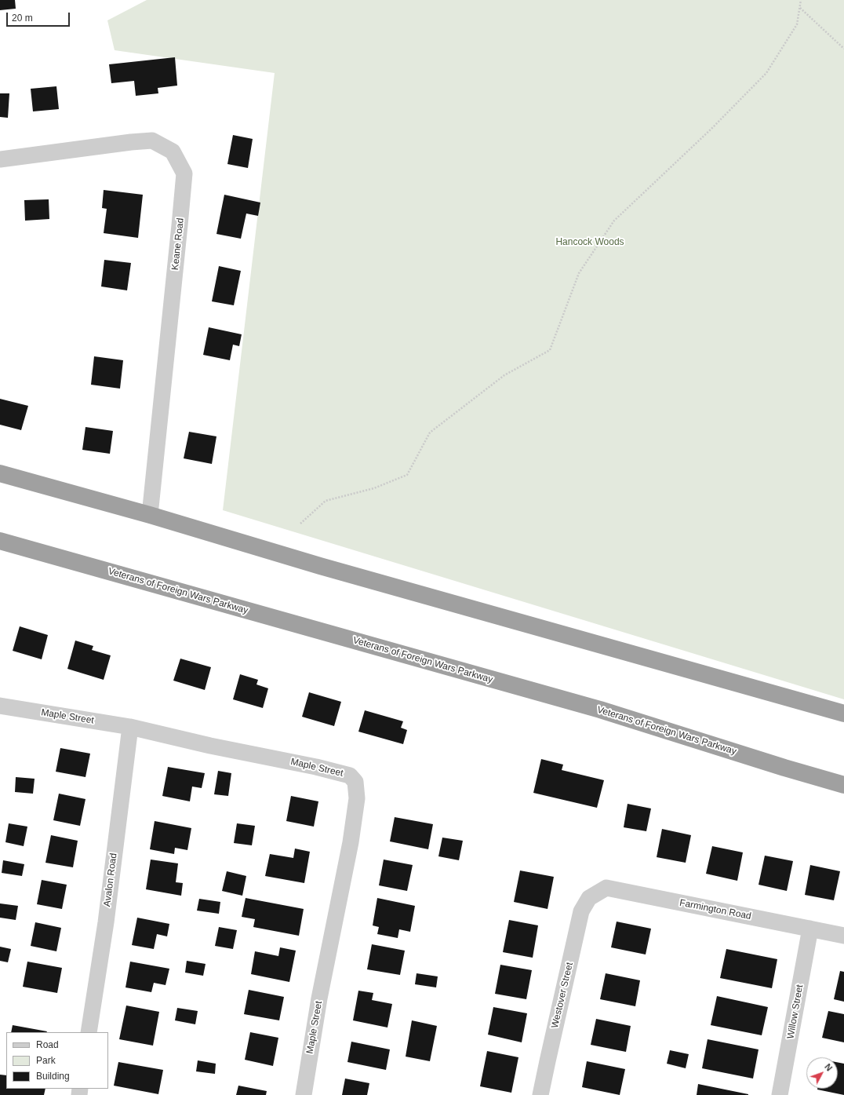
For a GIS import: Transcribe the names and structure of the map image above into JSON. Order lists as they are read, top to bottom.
{
  "streets": {
    "highway": ["Veterans of Foreign Wars Parkway"],
    "street": [
      "Keane Road",
      "Maple Street",
      "Avalon Road",
      "Farmington Road",
      "Westover Street",
      "Willow Street"
    ]
  },
  "crossings": [
    ["Maple Street", "Avalon Road"],
    ["Farmington Road", "Westover Street"],
    ["Farmington Road", "Willow Street"]
  ],
  "parks": ["Hancock Woods"],
  "legend": ["Road", "Park", "Building"],
  "scale_bar": "20 m",
  "north": "top right"
}
